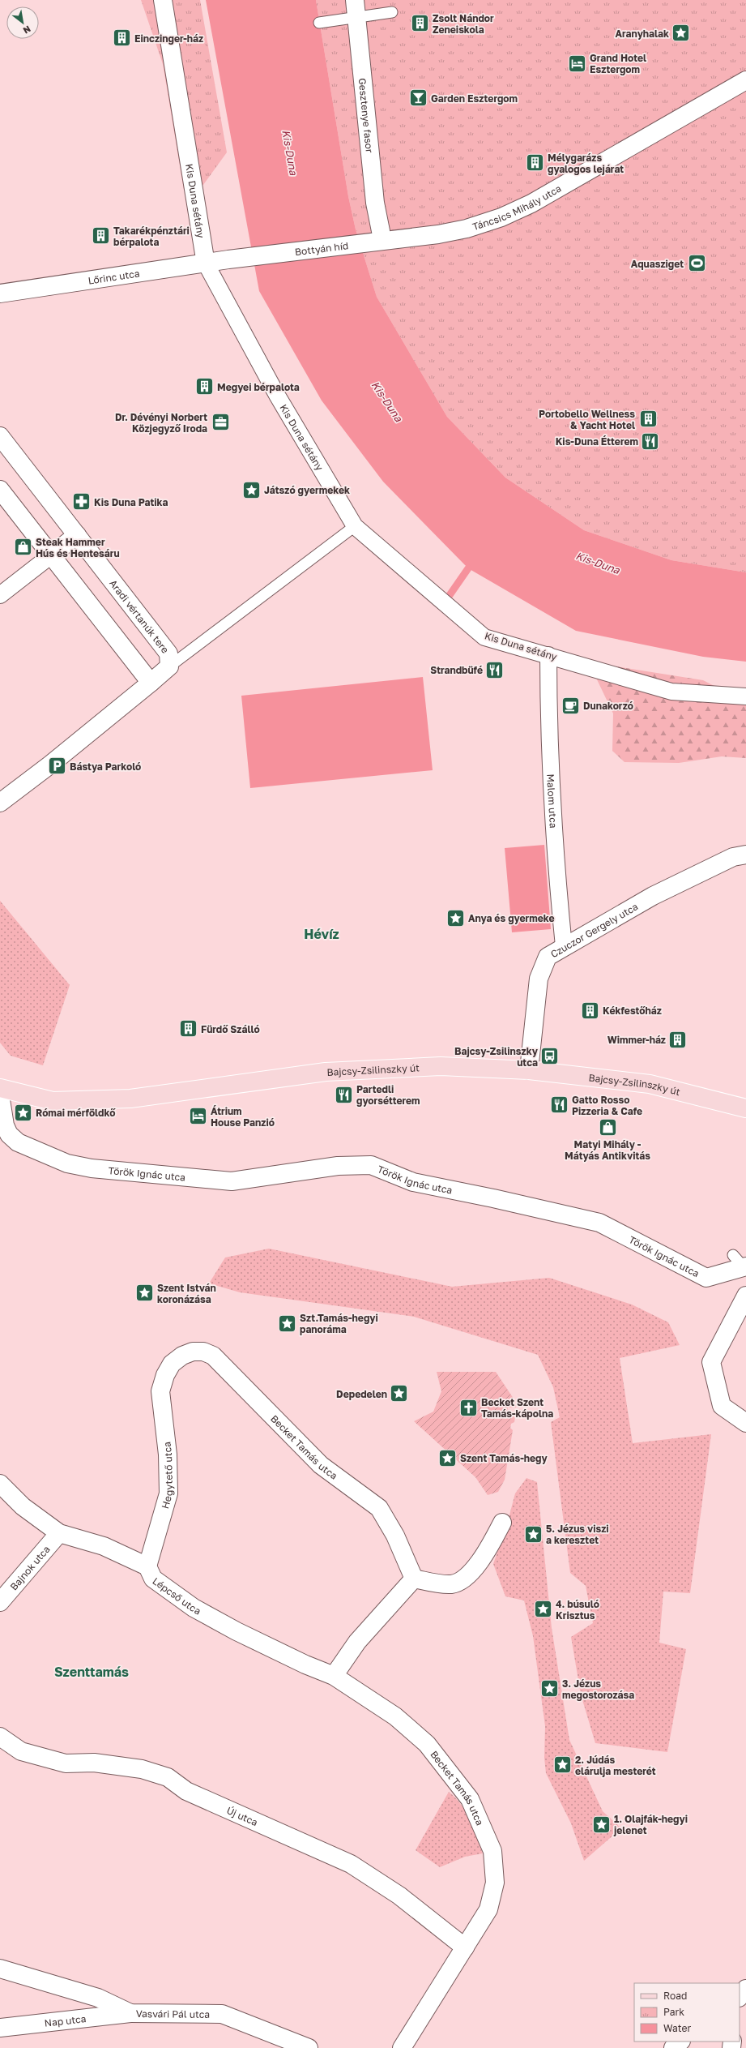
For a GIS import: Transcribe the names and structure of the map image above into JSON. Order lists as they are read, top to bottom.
{
  "streets": {
    "main road": ["Bajcsy-Zsilinszky út"],
    "street": [
      "Gesztenye fasor",
      "Kis Duna sétány",
      "Táncsics Mihály utca",
      "Bottyán híd",
      "Lőrinc utca",
      "Aradi vértanúk tere",
      "Malom utca",
      "Czuczor Gergely utca",
      "Török Ignác utca",
      "Becket Tamás utca",
      "Hegytető utca",
      "Bajnok utca",
      "Lépcső utca",
      "Új utca",
      "Vasvári Pál utca",
      "Nap utca"
    ]
  },
  "crossings": [
    ["Kis Duna sétány", "Lőrinc utca"],
    ["Kis Duna sétány", "Malom utca"],
    ["Táncsics Mihály utca", "Bottyán híd"],
    ["Bottyán híd", "Lőrinc utca"],
    ["Malom utca", "Czuczor Gergely utca"],
    ["Czuczor Gergely utca", "Bajcsy-Zsilinszky út"],
    ["Becket Tamás utca", "Hegytető utca"],
    ["Becket Tamás utca", "Lépcső utca"],
    ["Becket Tamás utca", "Új utca"],
    ["Hegytető utca", "Lépcső utca"],
    ["Bajnok utca", "Lépcső utca"],
    ["Vasvári Pál utca", "Nap utca"]
  ],
  "districts": ["Hévíz", "Szenttamás"],
  "water": ["Kis-Duna"],
  "places": {
    "building": [
      "Zsolt Nándor Zeneiskola",
      "Einczinger-ház",
      "Mélygarázs gyalogos lejárat",
      "Takarékpénztári bérpalota",
      "Megyei bérpalota",
      "Portobello Wellness & Yacht Hotel",
      "Kékfestőház",
      "Fürdő Szálló",
      "Wimmer-ház"
    ],
    "place": [
      "Aranyhalak",
      "Játszó gyermekek",
      "Anya és gyermeke",
      "Római mérföldkő",
      "Szent István koronázása",
      "Szt.Tamás-hegyi panoráma",
      "Depedelen",
      "Szent Tamás-hegy",
      "5. Jézus viszi a keresztet",
      "4. búsuló Krisztus",
      "3. Jézus megostorozása",
      "2. Júdás elárulja mesterét",
      "1. Olajfák-hegyi jelenet"
    ],
    "hotel": ["Grand Hotel Esztergom", "Átrium House Panzió"],
    "bar": ["Garden Esztergom"],
    "sports": ["Aquasziget"],
    "office": ["Dr. Dévényi Norbert Közjegyző Iroda"],
    "restaurant": [
      "Kis-Duna Étterem",
      "Strandbüfé",
      "Partedli gyorsétterem",
      "Gatto Rosso Pizzeria & Cafe"
    ],
    "pharmacy": ["Kis Duna Patika"],
    "shop": ["Steak Hammer Hús és Hentesáru", "Matyi Mihály - Mátyás Antikvitás"],
    "cafe": ["Dunakorzó"],
    "parking": ["Bástya Parkoló"],
    "bus stop": ["Bajcsy-Zsilinszky utca"],
    "church": ["Becket Szent Tamás-kápolna"]
  },
  "legend": ["Road", "Park", "Water"],
  "north": "bottom right"
}
